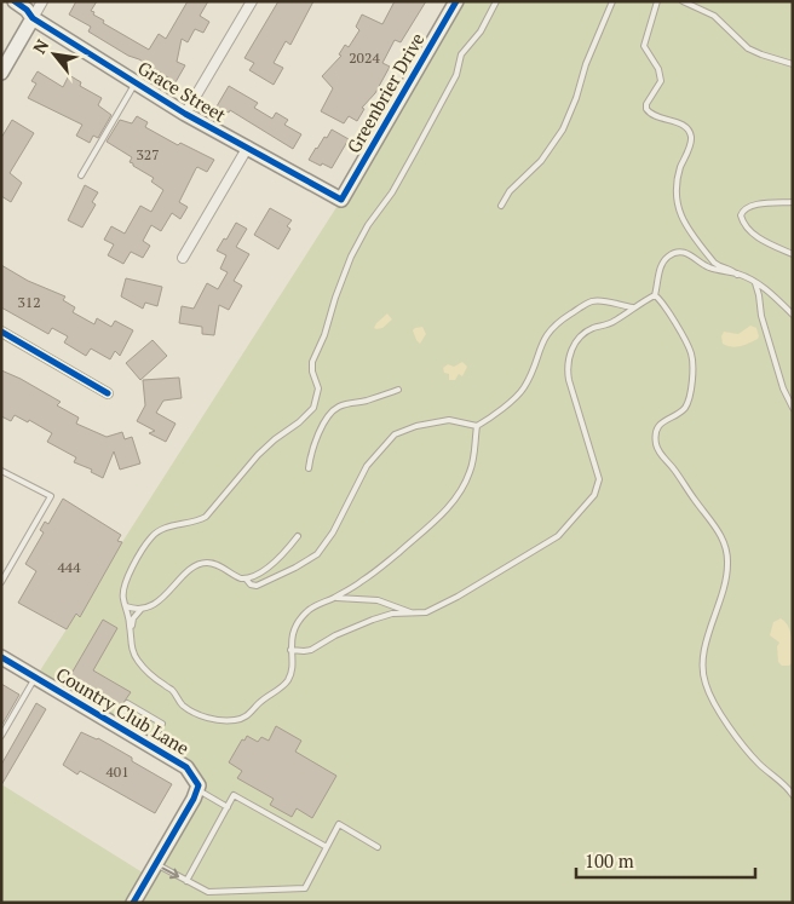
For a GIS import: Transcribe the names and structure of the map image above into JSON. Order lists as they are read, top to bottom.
{
  "streets": {
    "street": ["Grace Street", "Greenbrier Drive", "Country Club Lane"]
  },
  "crossings": [
    ["Grace Street", "Greenbrier Drive"]
  ],
  "house_numbers": [
    "2024",
    "327",
    "312",
    "444",
    "401"
  ],
  "scale_bar": "100 m",
  "north": "top left"
}
